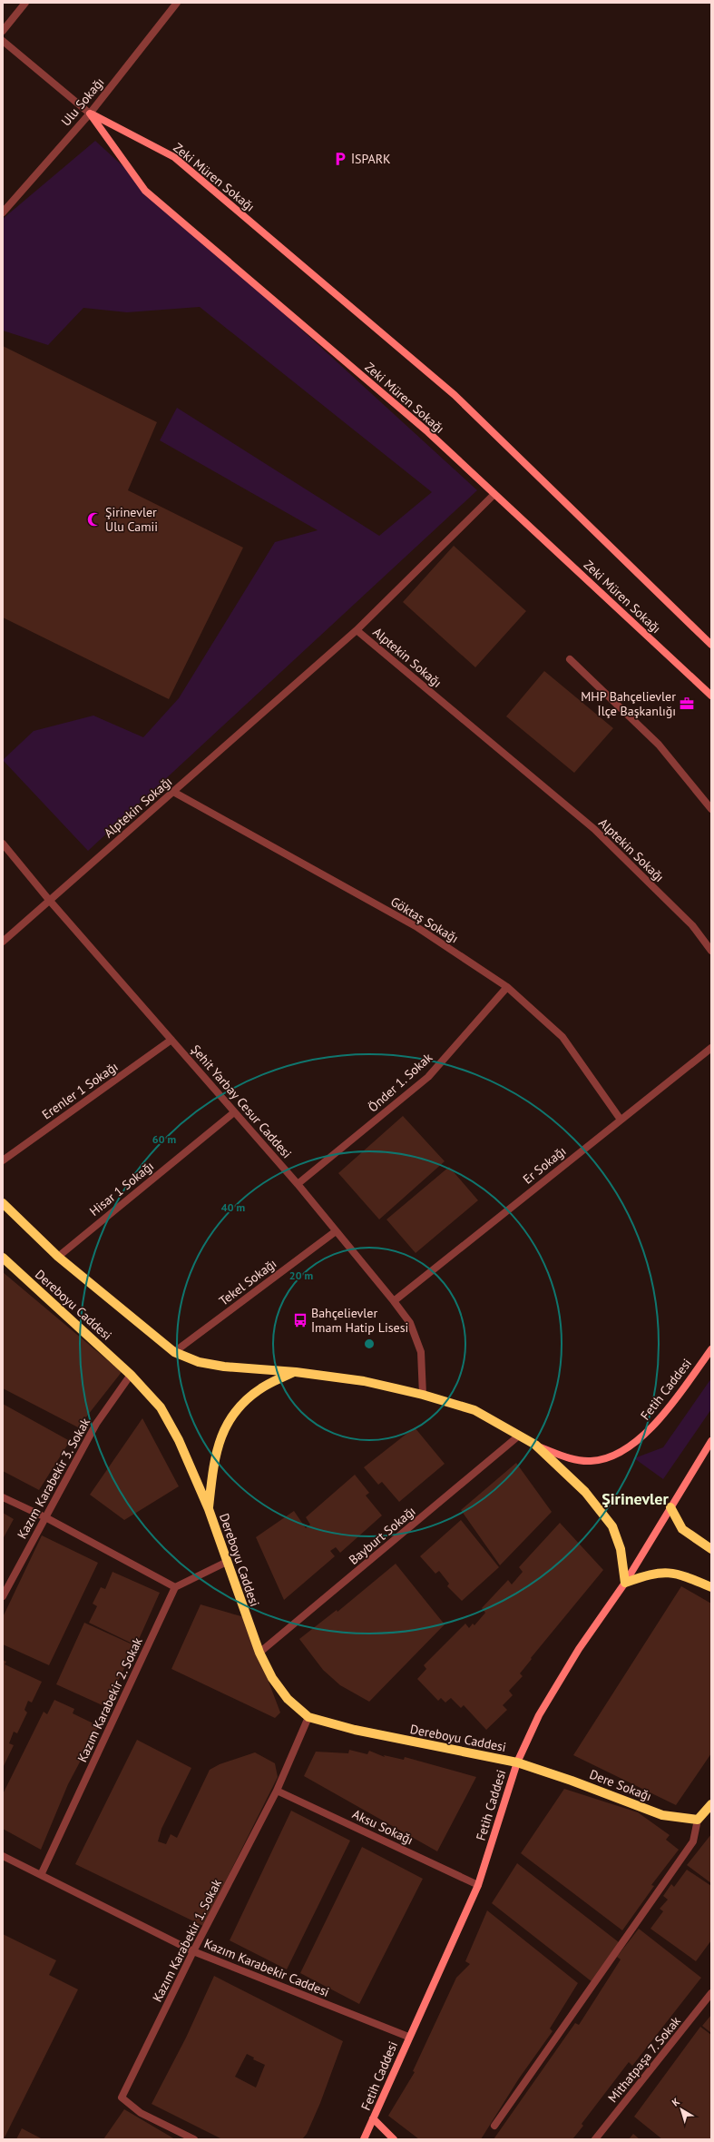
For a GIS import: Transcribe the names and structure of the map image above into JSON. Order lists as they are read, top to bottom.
{
  "streets": {
    "main road": ["Dereboyu Caddesi", "Dere Sokağı"],
    "street": [
      "Ulu Sokağı",
      "Zeki Müren Sokağı",
      "Alptekin Sokağı",
      "Göktaş Sokağı",
      "Önder 1. Sokak",
      "Erenler 1 Sokağı",
      "Şehit Yarbay Cesur Caddesi",
      "Er Sokağı",
      "Hisar 1 Sokağı",
      "Tekel Sokağı",
      "Fetih Caddesi",
      "Kazım Karabekir 3. Sokak",
      "Bayburt Sokağı",
      "Kazım Karabekir 2. Sokak",
      "Aksu Sokağı",
      "Kazım Karabekir 1. Sokak",
      "Kazım Karabekir Caddesi",
      "Mithatpaşa 7. Sokak"
    ]
  },
  "crossings": [
    ["Ulu Sokağı", "Zeki Müren Sokağı"],
    ["Alptekin Sokağı", "Göktaş Sokağı"],
    ["Alptekin Sokağı", "Şehit Yarbay Cesur Caddesi"],
    ["Göktaş Sokağı", "Önder 1. Sokak"],
    ["Göktaş Sokağı", "Er Sokağı"],
    ["Önder 1. Sokak", "Şehit Yarbay Cesur Caddesi"],
    ["Erenler 1 Sokağı", "Şehit Yarbay Cesur Caddesi"],
    ["Şehit Yarbay Cesur Caddesi", "Er Sokağı"],
    ["Şehit Yarbay Cesur Caddesi", "Hisar 1 Sokağı"],
    ["Şehit Yarbay Cesur Caddesi", "Tekel Sokağı"],
    ["Şehit Yarbay Cesur Caddesi", "Dereboyu Caddesi"],
    ["Hisar 1 Sokağı", "Dereboyu Caddesi"],
    ["Tekel Sokağı", "Dereboyu Caddesi"],
    ["Dereboyu Caddesi", "Fetih Caddesi"],
    ["Dereboyu Caddesi", "Kazım Karabekir 3. Sokak"],
    ["Dereboyu Caddesi", "Bayburt Sokağı"],
    ["Dereboyu Caddesi", "Dere Sokağı"],
    ["Dereboyu Caddesi", "Kazım Karabekir 1. Sokak"],
    ["Fetih Caddesi", "Dere Sokağı"],
    ["Fetih Caddesi", "Aksu Sokağı"],
    ["Fetih Caddesi", "Kazım Karabekir Caddesi"],
    ["Kazım Karabekir 2. Sokak", "Kazım Karabekir Caddesi"],
    ["Aksu Sokağı", "Kazım Karabekir 1. Sokak"],
    ["Kazım Karabekir 1. Sokak", "Kazım Karabekir Caddesi"]
  ],
  "districts": ["Şirinevler"],
  "places": {
    "parking": ["İSPARK"],
    "mosque": ["Şirinevler Ulu Camii"],
    "office": ["MHP Bahçelievler İlçe Başkanlığı"],
    "bus stop": ["Bahçelievler İmam Hatip Lisesi"]
  },
  "north": "top left",
  "rings": ["60 m", "40 m", "20 m"]
}
